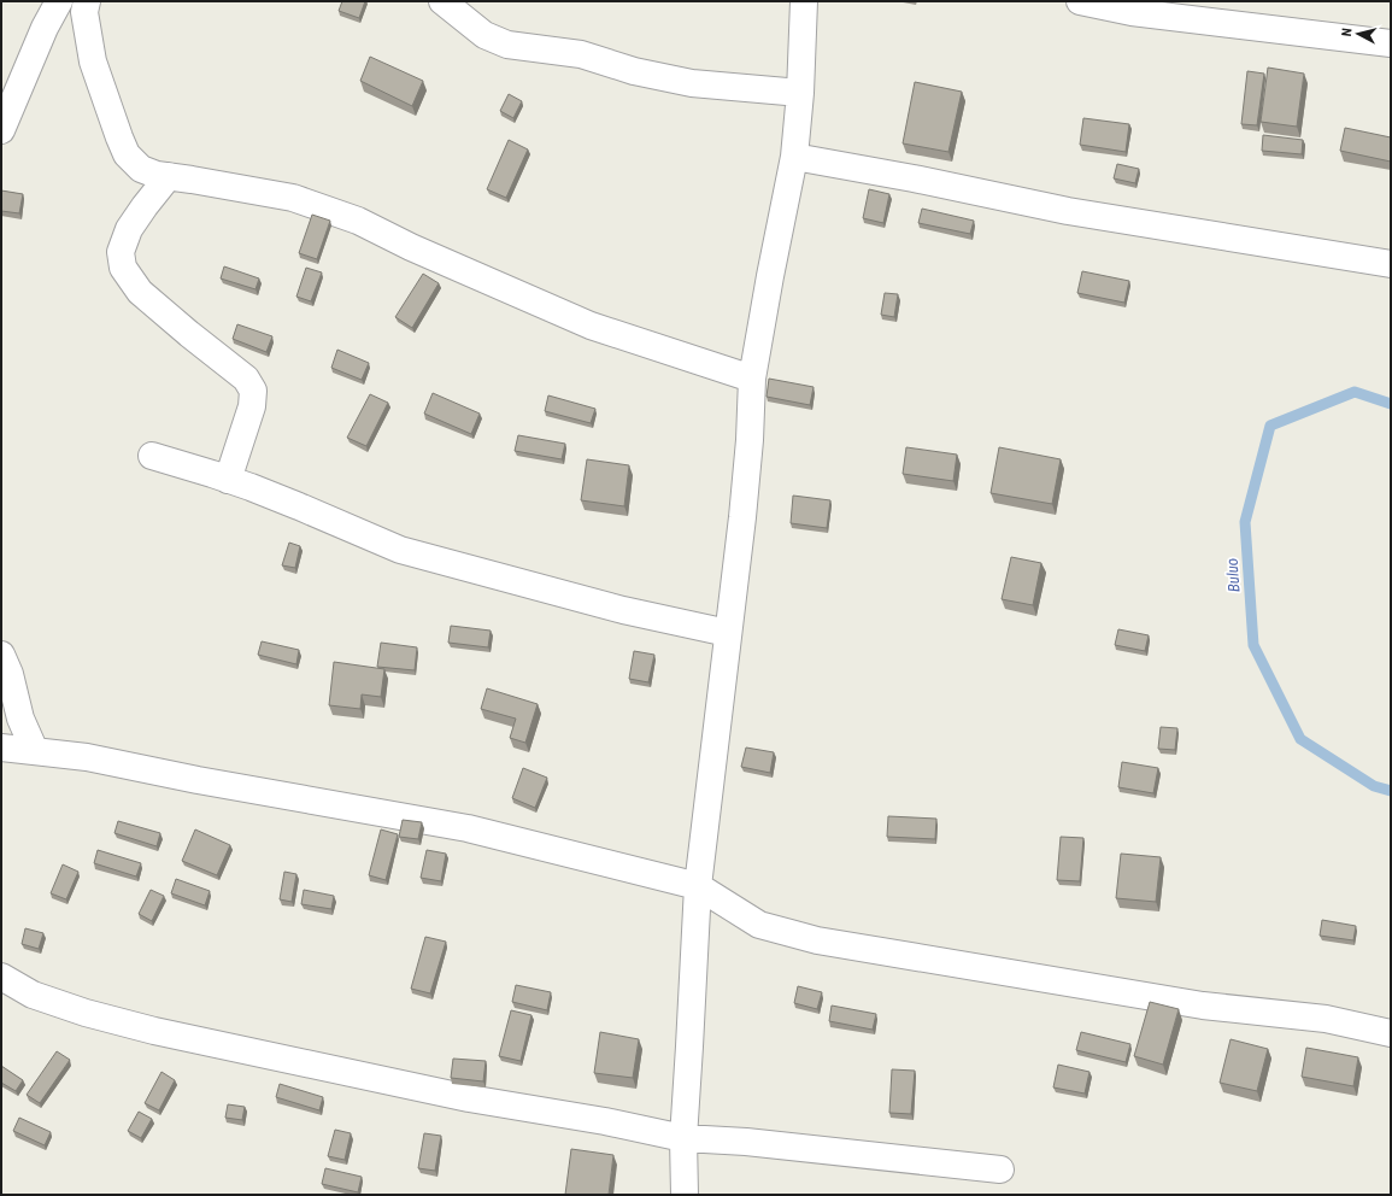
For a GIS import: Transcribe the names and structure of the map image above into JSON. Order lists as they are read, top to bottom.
{
  "water": ["Buluo"],
  "north": "left"
}
